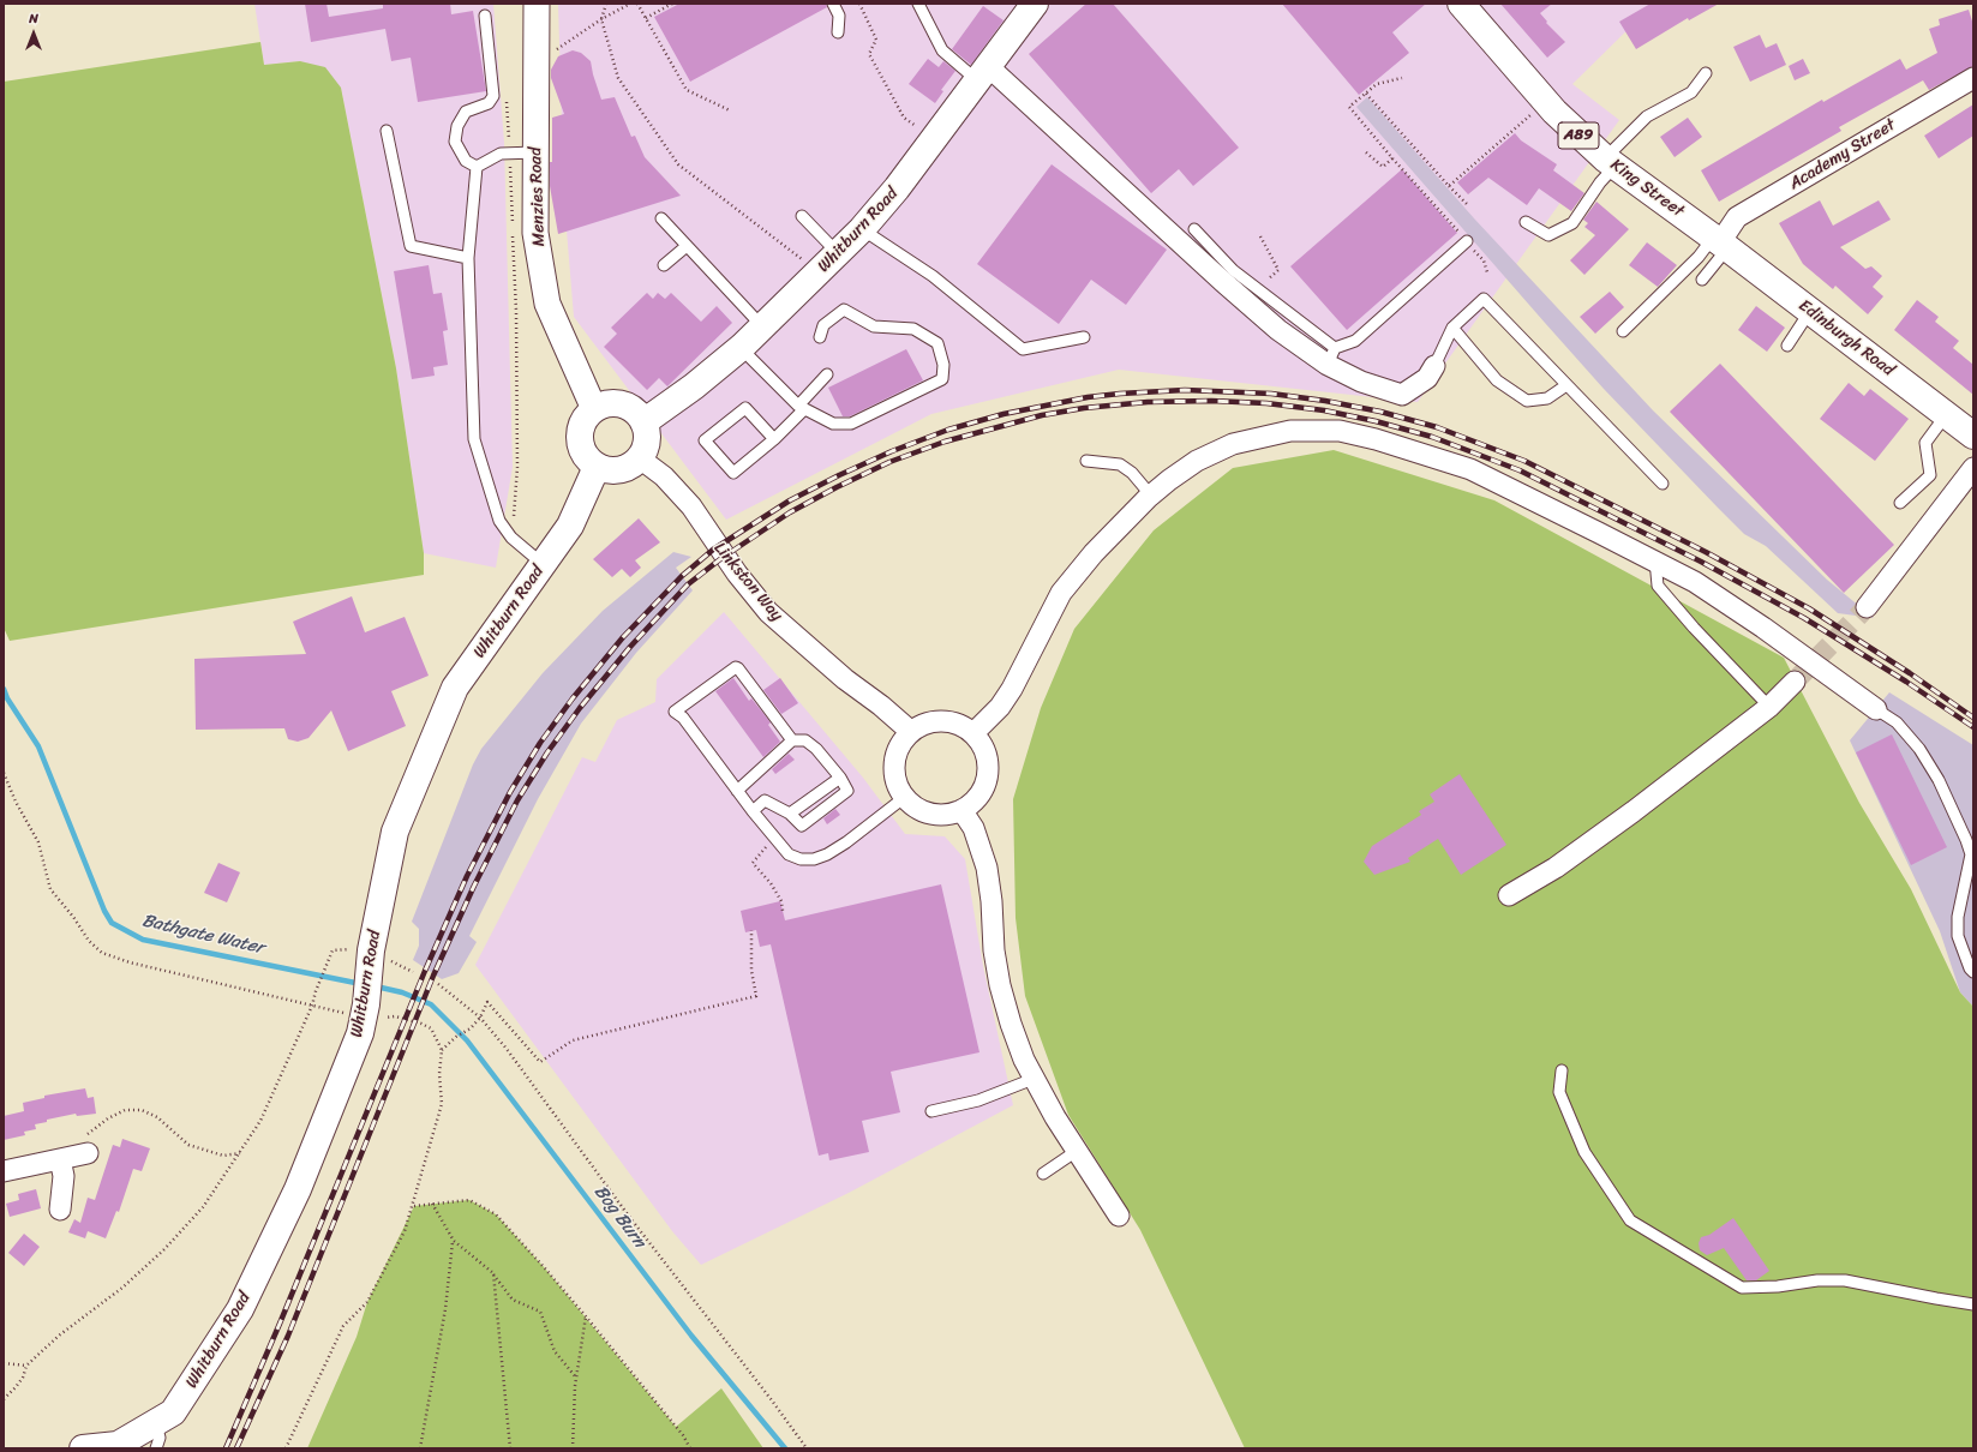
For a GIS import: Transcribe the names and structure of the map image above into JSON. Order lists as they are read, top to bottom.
{
  "streets": {
    "main road": [
      "A89",
      "King Street",
      "Whitburn Road",
      "Edinburgh Road"
    ],
    "street": ["Academy Street", "Menzies Road", "Linkston Way"]
  },
  "crossings": [
    ["Academy Street", "King Street"],
    ["Academy Street", "Edinburgh Road"],
    ["King Street", "Edinburgh Road"],
    ["Menzies Road", "Whitburn Road"],
    ["Menzies Road", "Linkston Way"],
    ["Whitburn Road", "Linkston Way"]
  ],
  "water": ["Bathgate Water", "Bog Burn"],
  "north": "top"
}
